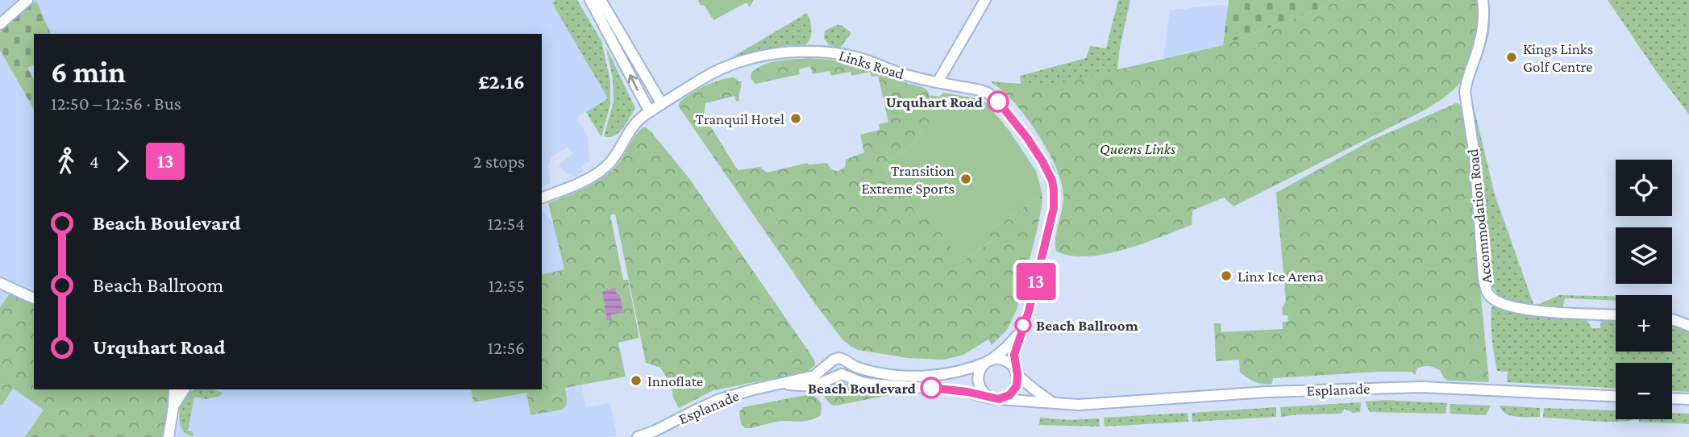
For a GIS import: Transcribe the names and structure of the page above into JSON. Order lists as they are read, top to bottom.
{
  "streets": {
    "street": ["Links Road", "Accommodation Road", "Esplanade"]
  },
  "crossings": [
    ["Links Road", "Esplanade"]
  ],
  "parks": ["Queens Links"],
  "places": [
    "Kings Links Golf Centre",
    "Urquhart Road",
    "Tranquil Hotel",
    "Transition Extreme Sports",
    "Linx Ice Arena",
    "Beach Ballroom",
    "Innoflate",
    "Beach Boulevard"
  ],
  "lines": ["bus line 13"],
  "page": {
    "on_map": "13",
    "heading": ["6 min", "12:50 – 12:56 · Bus", "£2.16"],
    "legs": ["4", "13", "2 stops"],
    "map_buttons": ["+", "−"],
    "list": [
      {
        "name": "Beach Boulevard",
        "value": "12:54"
      },
      {
        "name": "Beach Ballroom",
        "value": "12:55"
      },
      {
        "name": "Urquhart Road",
        "value": "12:56"
      }
    ]
  }
}
